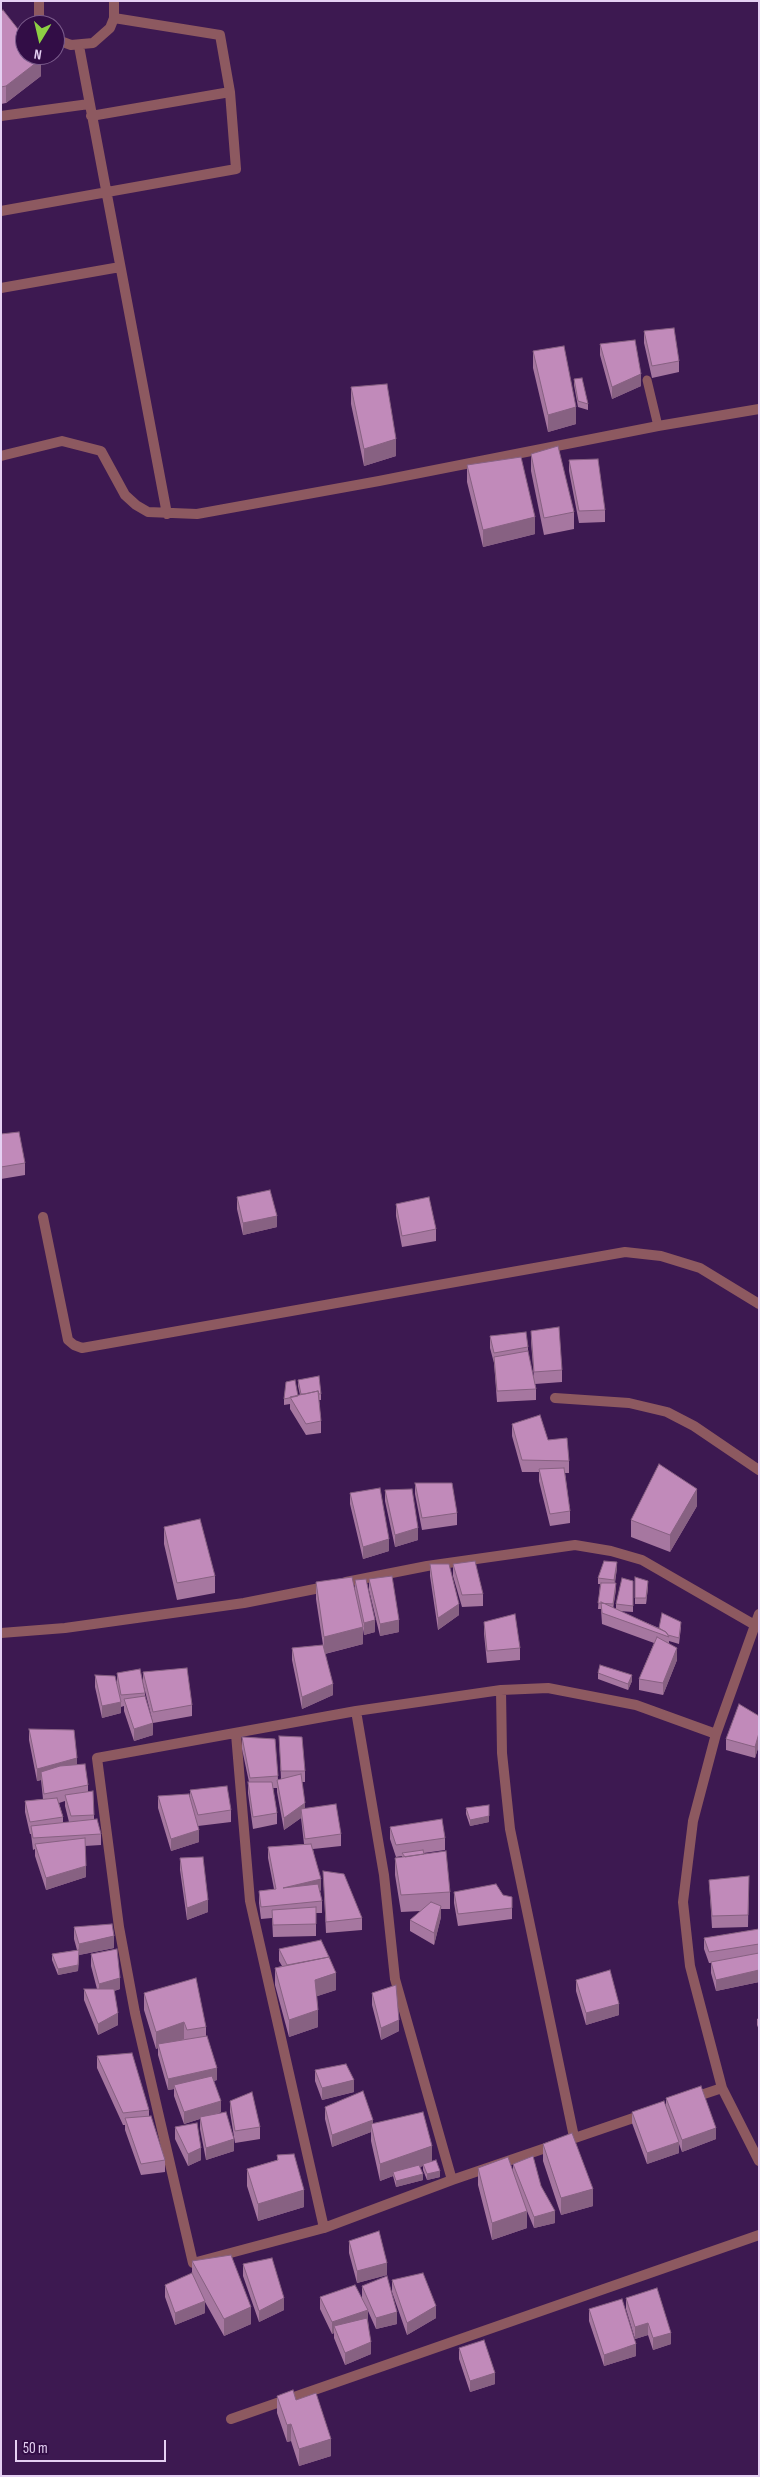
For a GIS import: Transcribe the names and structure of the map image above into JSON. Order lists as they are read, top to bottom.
{
  "scale_bar": "50 m",
  "north": "bottom"
}
